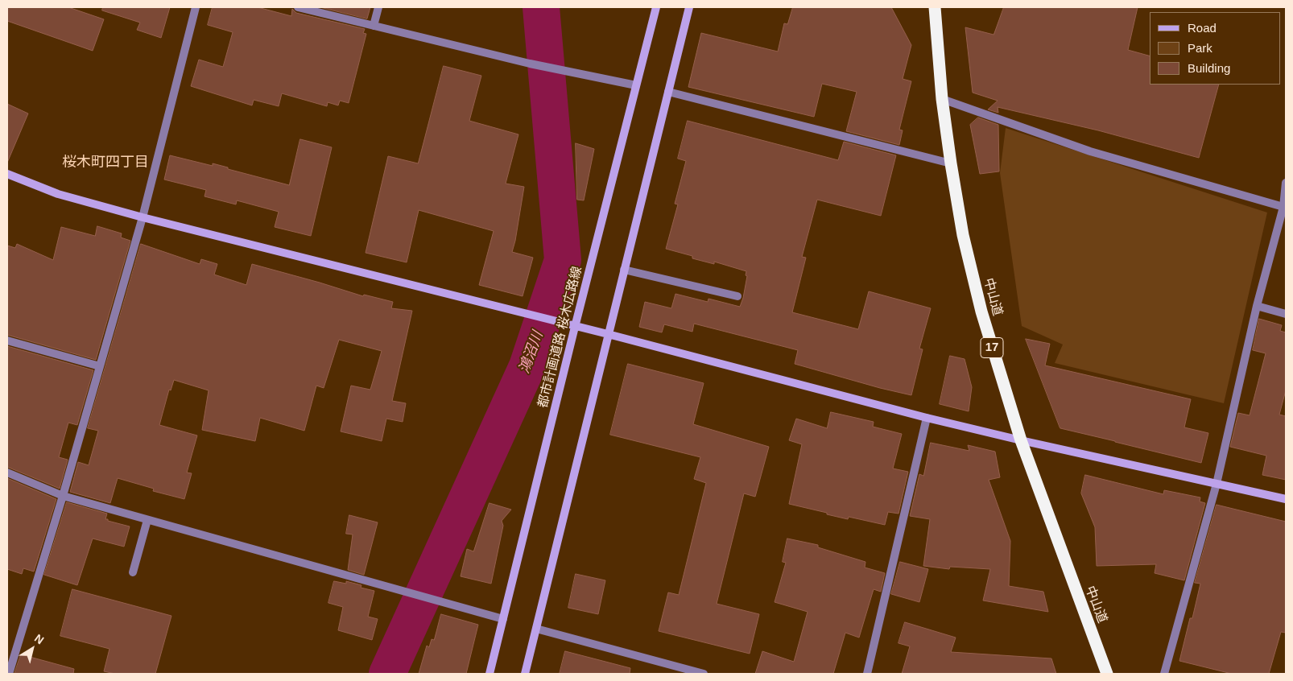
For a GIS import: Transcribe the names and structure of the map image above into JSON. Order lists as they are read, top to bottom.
{
  "streets": {
    "highway": ["中山道", "17"],
    "street": ["都市計画道路 桜木広路線"]
  },
  "districts": ["桜木町四丁目"],
  "water": ["鴻沼川"],
  "legend": ["Road", "Park", "Building"],
  "north": "top right"
}
